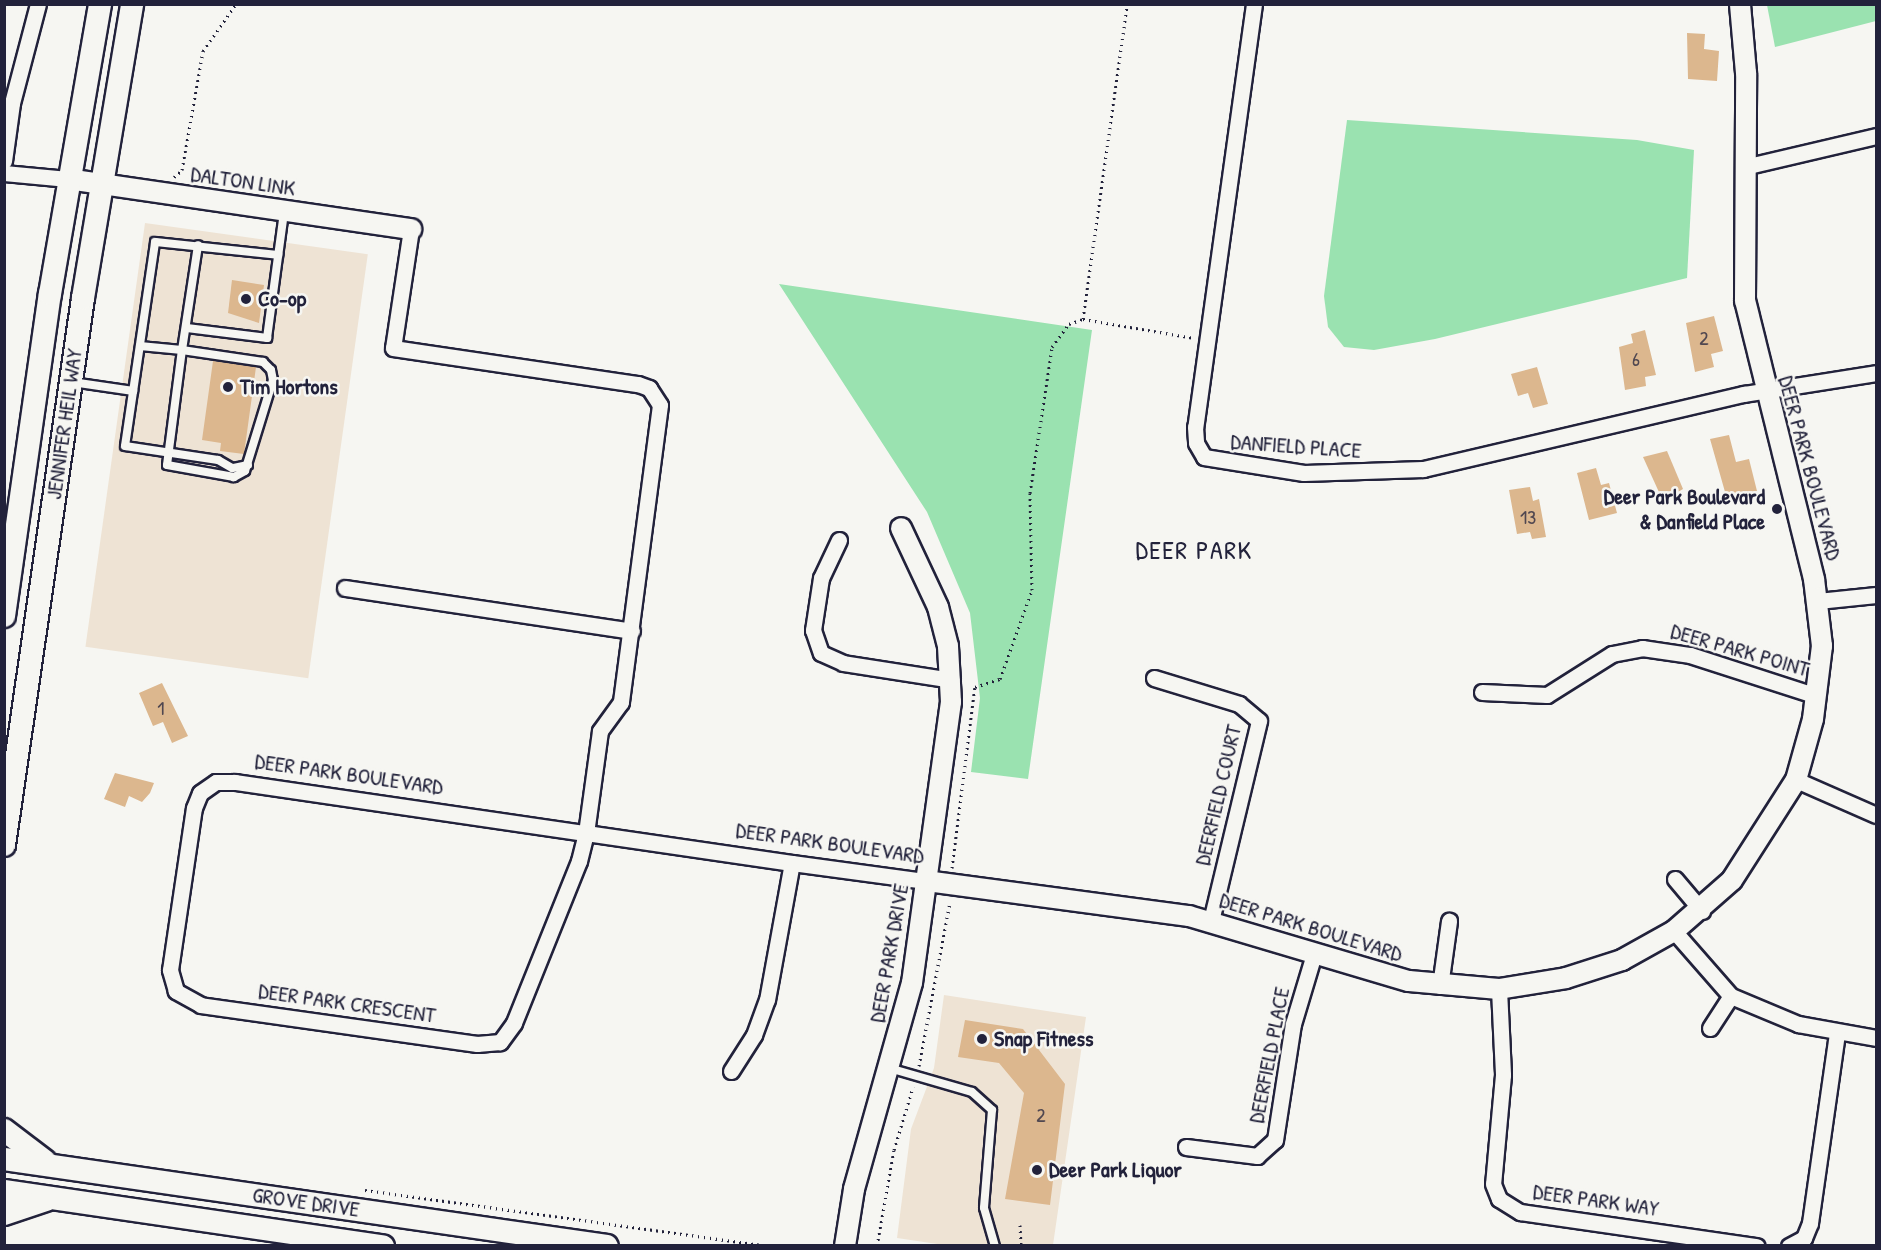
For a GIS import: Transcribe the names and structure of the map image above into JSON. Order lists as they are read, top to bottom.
{
  "streets": {
    "main road": ["JENNIFER HEIL WAY", "GROVE DRIVE"],
    "street": [
      "DALTON LINK",
      "DANFIELD PLACE",
      "DEER PARK BOULEVARD",
      "DEER PARK POINT",
      "DEERFIELD COURT",
      "DEER PARK DRIVE",
      "DEER PARK CRESCENT",
      "DEERFIELD PLACE",
      "DEER PARK WAY"
    ]
  },
  "crossings": [
    ["DALTON LINK", "JENNIFER HEIL WAY"],
    ["DANFIELD PLACE", "DEER PARK BOULEVARD"],
    ["DEER PARK BOULEVARD", "DEER PARK POINT"],
    ["DEER PARK BOULEVARD", "DEERFIELD COURT"],
    ["DEER PARK BOULEVARD", "DEER PARK DRIVE"],
    ["DEER PARK BOULEVARD", "DEER PARK CRESCENT"],
    ["DEER PARK BOULEVARD", "DEERFIELD PLACE"],
    ["DEER PARK BOULEVARD", "DEER PARK WAY"]
  ],
  "districts": ["DEER PARK"],
  "places": [
    "Co-op",
    "Tim Hortons",
    "Deer Park Boulevard & Danfield Place",
    "Snap Fitness",
    "Deer Park Liquor"
  ],
  "house_numbers": [
    "2",
    "6",
    "13",
    "1",
    "2"
  ]
}
